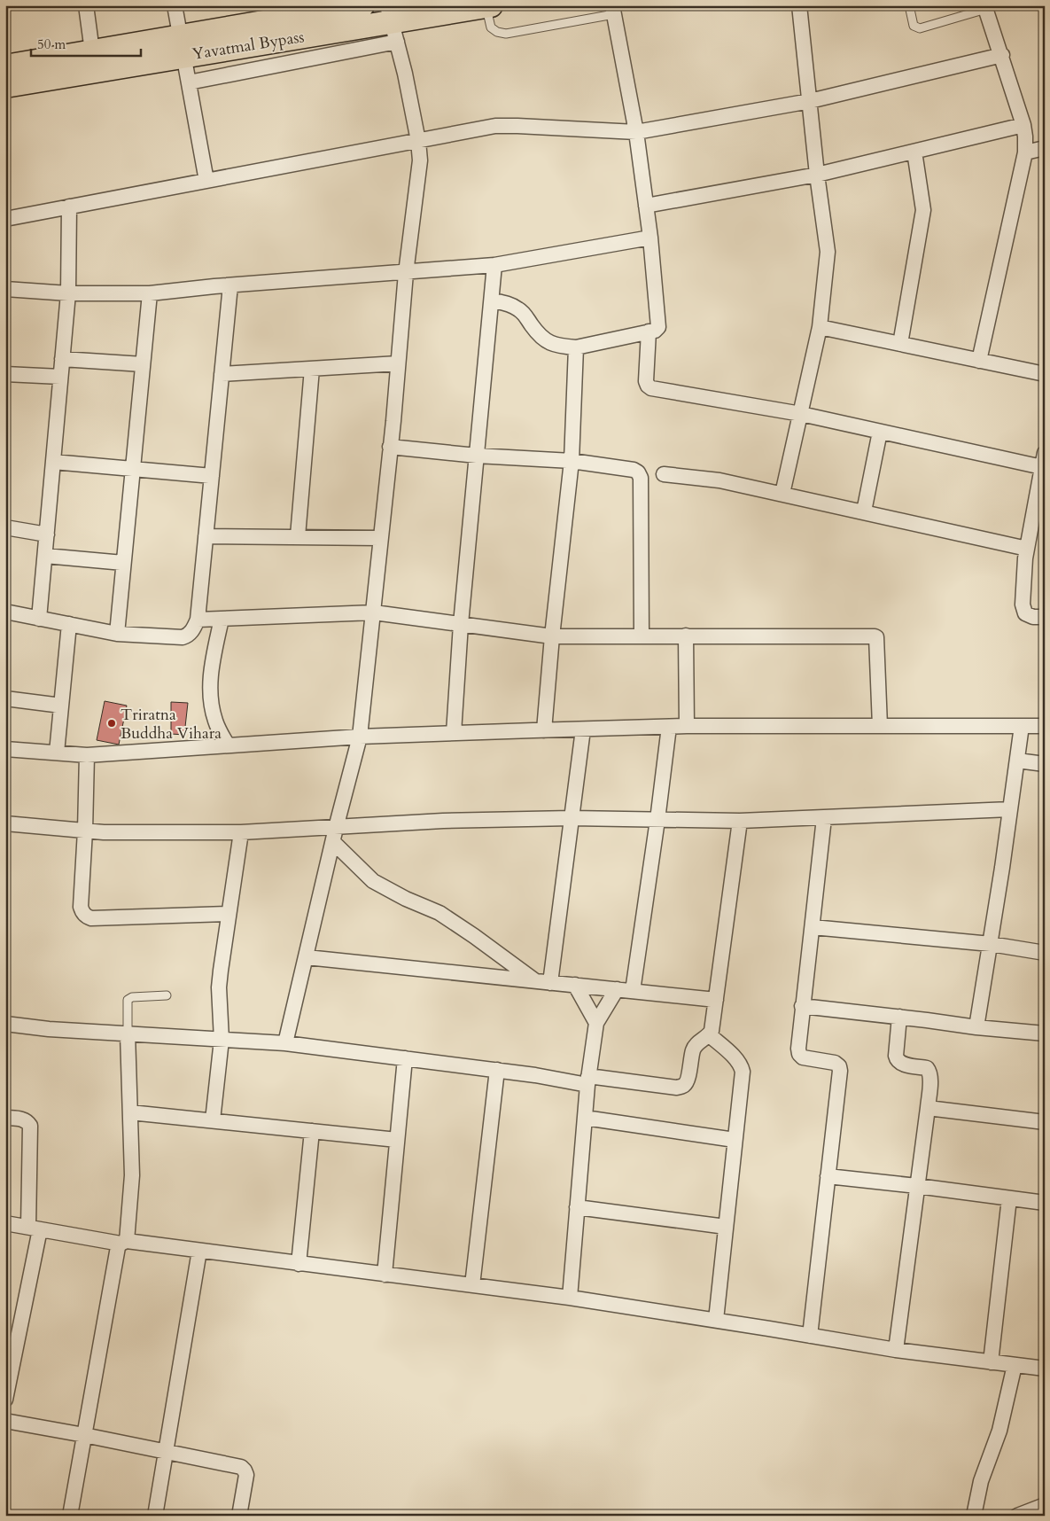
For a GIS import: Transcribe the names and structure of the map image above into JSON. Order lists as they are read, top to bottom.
{
  "streets": {
    "main road": ["Yavatmal Bypass"]
  },
  "places": ["Triratna Buddha Vihara"],
  "scale_bar": "50 m"
}
